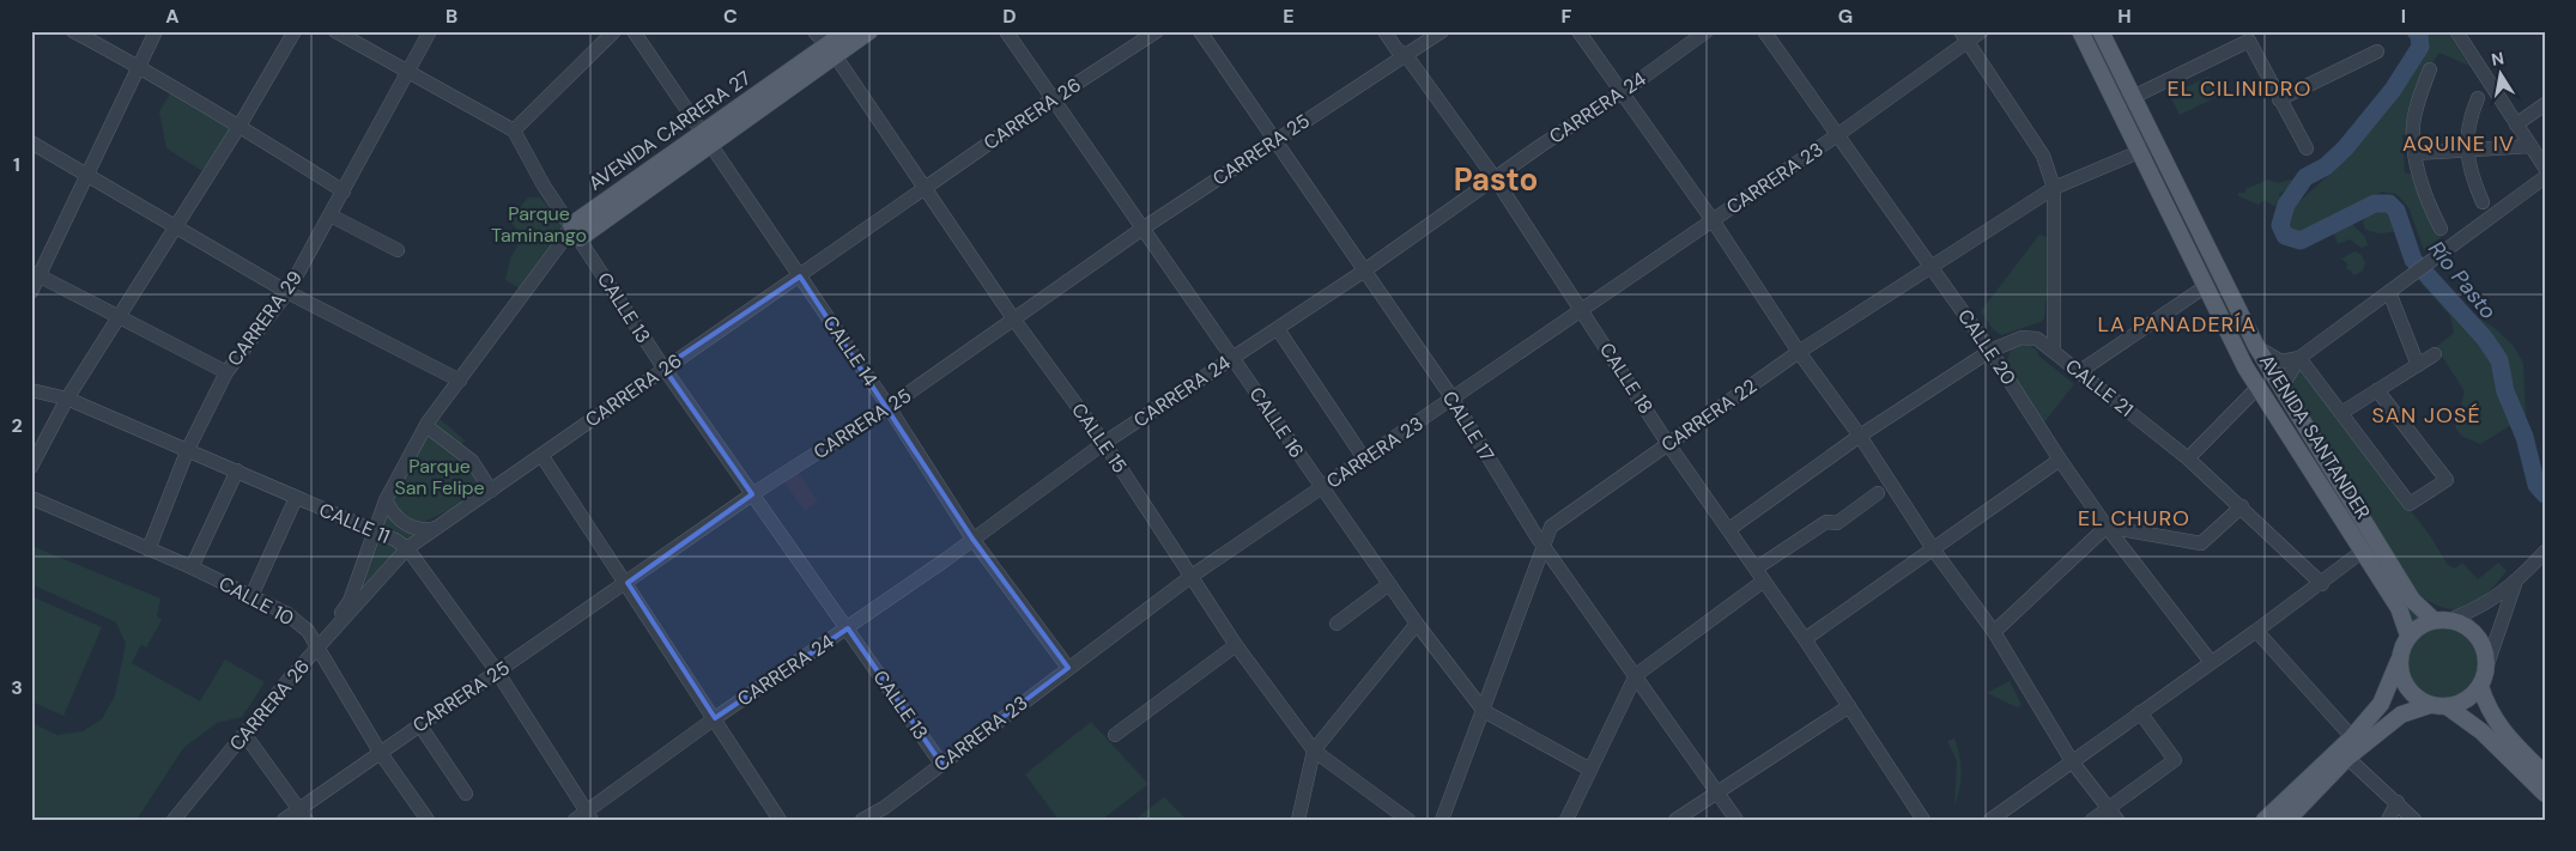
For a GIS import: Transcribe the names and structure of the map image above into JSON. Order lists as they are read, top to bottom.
{
  "streets": {
    "main road": ["AVENIDA CARRERA 27", "AVENIDA SANTANDER"],
    "street": [
      "CARRERA 24",
      "CARRERA 26",
      "CARRERA 25",
      "CARRERA 23",
      "CALLE 13",
      "CARRERA 29",
      "CALLE 20",
      "CALLE 14",
      "CALLE 18",
      "CALLE 21",
      "CARRERA 22",
      "CALLE 16",
      "CALLE 17",
      "CALLE 15",
      "CALLE 11",
      "CALLE 10"
    ]
  },
  "crossings": [
    ["CARRERA 24", "CALLE 13"],
    ["CARRERA 24", "CALLE 14"],
    ["CARRERA 24", "CALLE 18"],
    ["CARRERA 24", "CALLE 16"],
    ["CARRERA 24", "CALLE 17"],
    ["CARRERA 24", "CALLE 15"],
    ["CARRERA 24", "CALLE 11"],
    ["CARRERA 26", "AVENIDA CARRERA 27"],
    ["CARRERA 26", "CALLE 13"],
    ["CARRERA 26", "CALLE 14"],
    ["CARRERA 26", "CALLE 16"],
    ["CARRERA 26", "CALLE 15"],
    ["CARRERA 26", "CALLE 11"],
    ["CARRERA 26", "CALLE 10"],
    ["AVENIDA CARRERA 27", "CALLE 13"],
    ["AVENIDA CARRERA 27", "CALLE 14"],
    ["AVENIDA CARRERA 27", "CALLE 15"],
    ["AVENIDA CARRERA 27", "CALLE 11"],
    ["AVENIDA CARRERA 27", "CALLE 10"],
    ["CARRERA 25", "CALLE 13"],
    ["CARRERA 25", "CALLE 14"],
    ["CARRERA 25", "CALLE 18"],
    ["CARRERA 25", "CALLE 16"],
    ["CARRERA 25", "CALLE 17"],
    ["CARRERA 25", "CALLE 15"],
    ["CARRERA 25", "CALLE 11"],
    ["CARRERA 25", "CALLE 10"],
    ["CARRERA 23", "CALLE 13"],
    ["CARRERA 23", "CALLE 20"],
    ["CARRERA 23", "CALLE 14"],
    ["CARRERA 23", "CALLE 18"],
    ["CARRERA 23", "CALLE 21"],
    ["CARRERA 23", "CALLE 16"],
    ["CARRERA 23", "CALLE 17"],
    ["CARRERA 23", "CALLE 15"],
    ["CARRERA 29", "CALLE 11"],
    ["CARRERA 29", "CALLE 10"],
    ["CALLE 20", "CARRERA 22"],
    ["CALLE 18", "CARRERA 22"],
    ["CALLE 21", "CARRERA 22"],
    ["CARRERA 22", "CALLE 16"],
    ["CARRERA 22", "CALLE 17"],
    ["CARRERA 22", "AVENIDA SANTANDER"]
  ],
  "districts": [
    "EL CILINIDRO",
    "AQUINE IV",
    "Pasto",
    "LA PANADERÍA",
    "SAN JOSÉ",
    "EL CHURO"
  ],
  "water": ["Río Pasto"],
  "parks": ["Parque Taminango", "Parque San Felipe"],
  "north": "top",
  "grid": {
    "columns": [
      "A",
      "B",
      "C",
      "D",
      "E",
      "F",
      "G",
      "H",
      "I"
    ],
    "rows": ["1", "2", "3"]
  }
}
